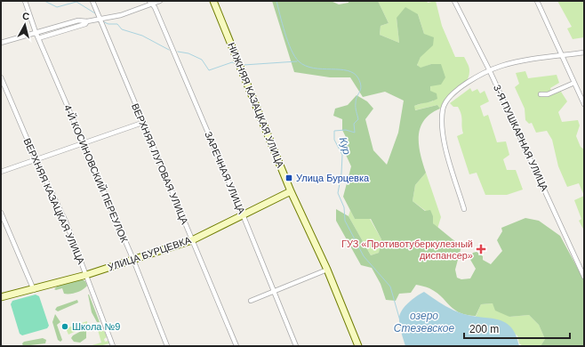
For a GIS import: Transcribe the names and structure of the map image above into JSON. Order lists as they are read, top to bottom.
{
  "streets": {
    "street": [
      "НИЖНЯЯ КАЗАЦКАЯ УЛИЦА",
      "3-Я ПУШКАРНАЯ УЛИЦА",
      "ВЕРХНЯЯ ЛУГОВАЯ УЛИЦА",
      "ЗАРЕЧНАЯ УЛИЦА",
      "4-Й КОСИНОВСКИЙ ПЕРЕУЛОК",
      "ВЕРХНЯЯ КАЗАЦКАЯ УЛИЦА",
      "УЛИЦА БУРЦЕВКА"
    ]
  },
  "crossings": [
    ["НИЖНЯЯ КАЗАЦКАЯ УЛИЦА", "УЛИЦА БУРЦЕВКА"],
    ["ВЕРХНЯЯ ЛУГОВАЯ УЛИЦА", "УЛИЦА БУРЦЕВКА"],
    ["ЗАРЕЧНАЯ УЛИЦА", "УЛИЦА БУРЦЕВКА"],
    ["4-Й КОСИНОВСКИЙ ПЕРЕУЛОК", "УЛИЦА БУРЦЕВКА"],
    ["ВЕРХНЯЯ КАЗАЦКАЯ УЛИЦА", "УЛИЦА БУРЦЕВКА"]
  ],
  "water": ["Кур", "озеро Стезевское"],
  "places": {
    "transit": ["Улица Бурцевка"],
    "health": ["ГУЗ «Противотуберкулезный диспансер»"],
    "other": ["Школа №9"]
  },
  "scale_bar": "200 m",
  "north": "top"
}
